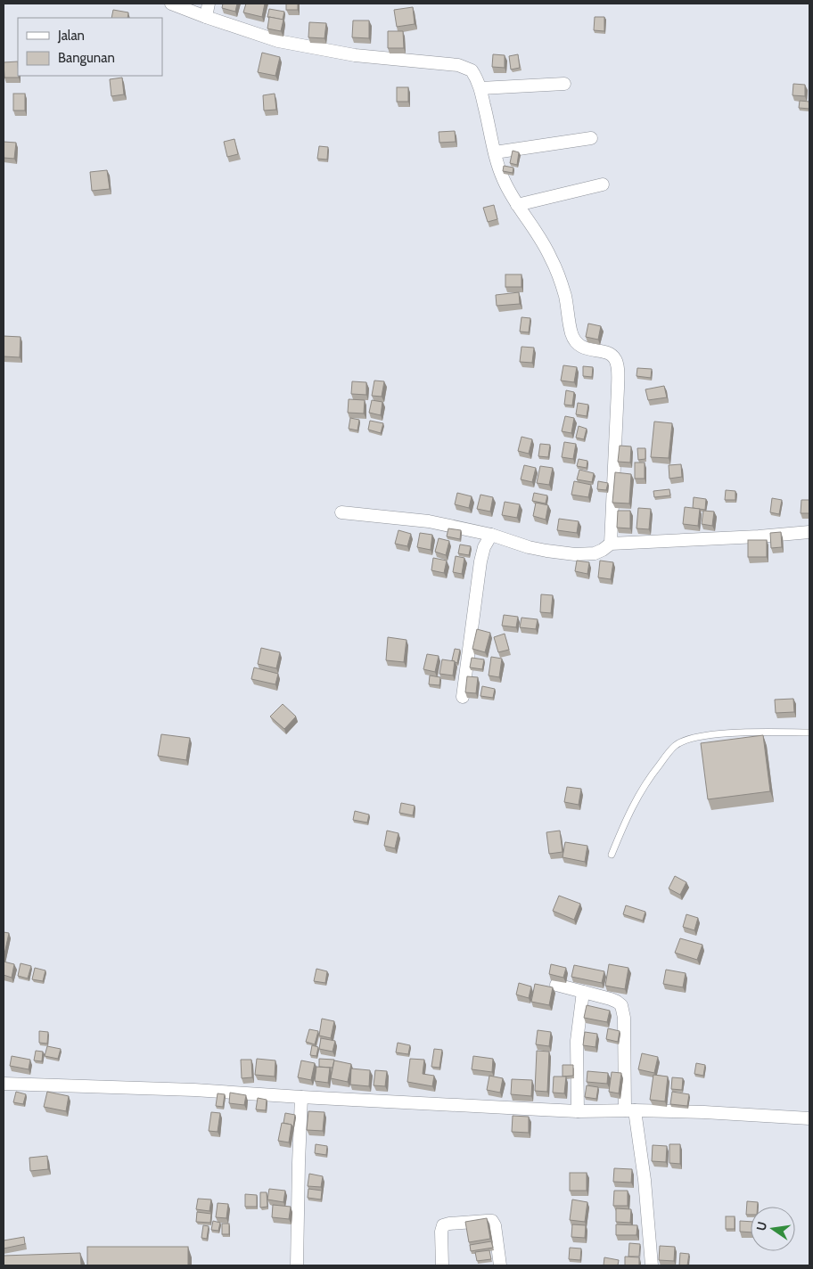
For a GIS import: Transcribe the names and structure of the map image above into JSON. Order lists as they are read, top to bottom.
{
  "legend": ["Jalan", "Bangunan"],
  "north": "left"
}
